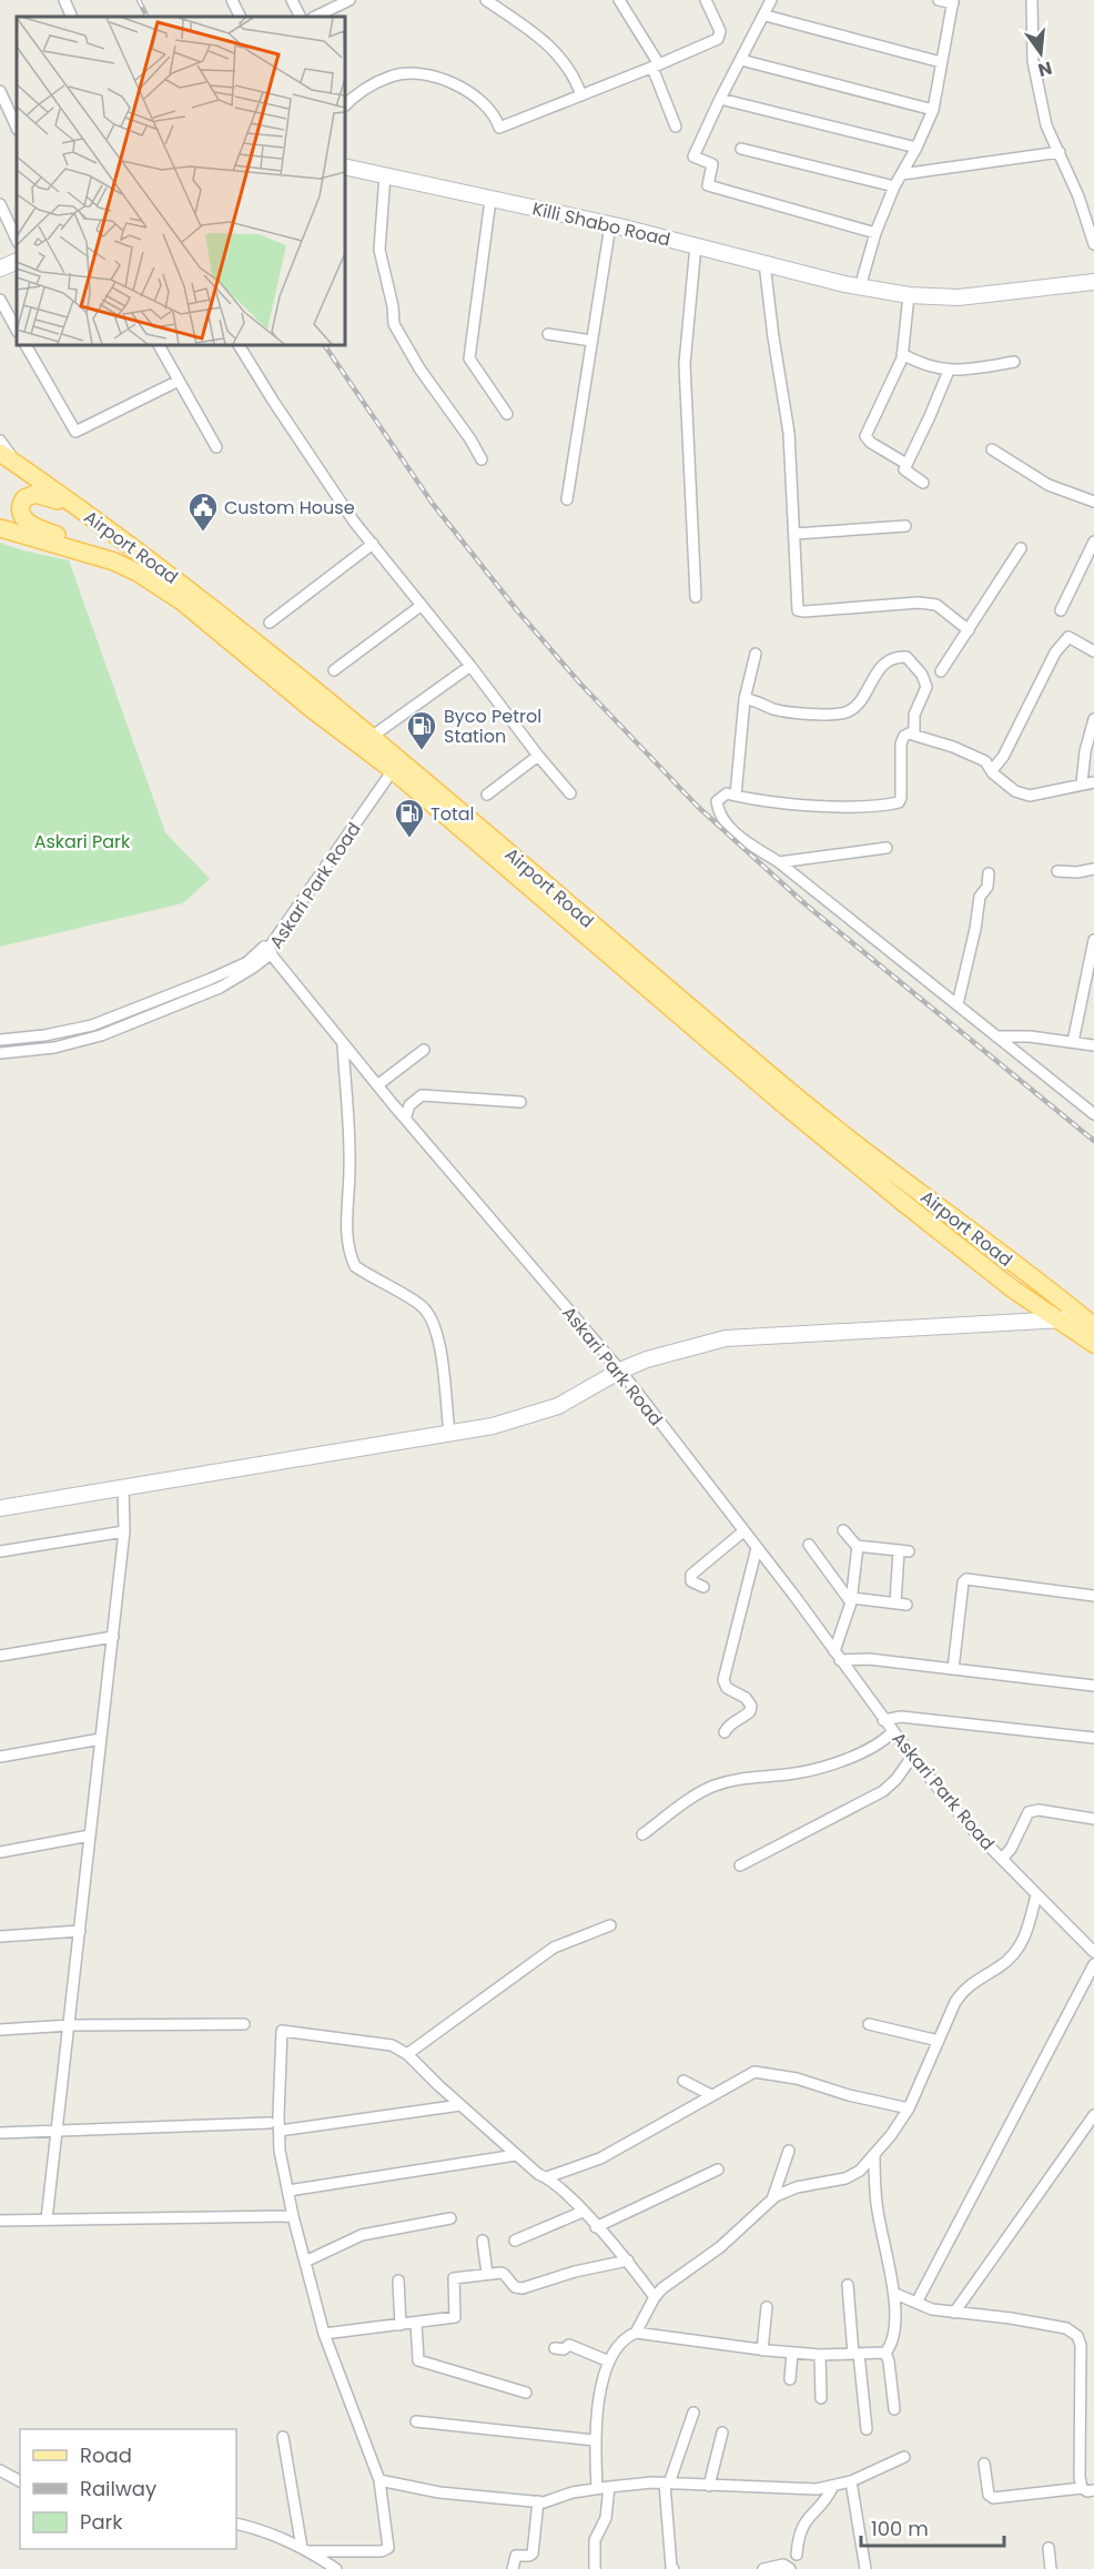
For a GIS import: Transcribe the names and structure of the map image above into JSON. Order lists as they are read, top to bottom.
{
  "streets": {
    "main road": ["Airport Road"],
    "street": ["Killi Shabo Road", "Askari Park Road"]
  },
  "crossings": [
    ["Airport Road", "Askari Park Road"]
  ],
  "parks": ["Askari Park"],
  "places": {
    "public building": ["Custom House"],
    "fuel station": ["Byco Petrol Station", "Total"]
  },
  "legend": ["Road", "Railway", "Park"],
  "scale_bar": "100 m",
  "north": "bottom"
}
